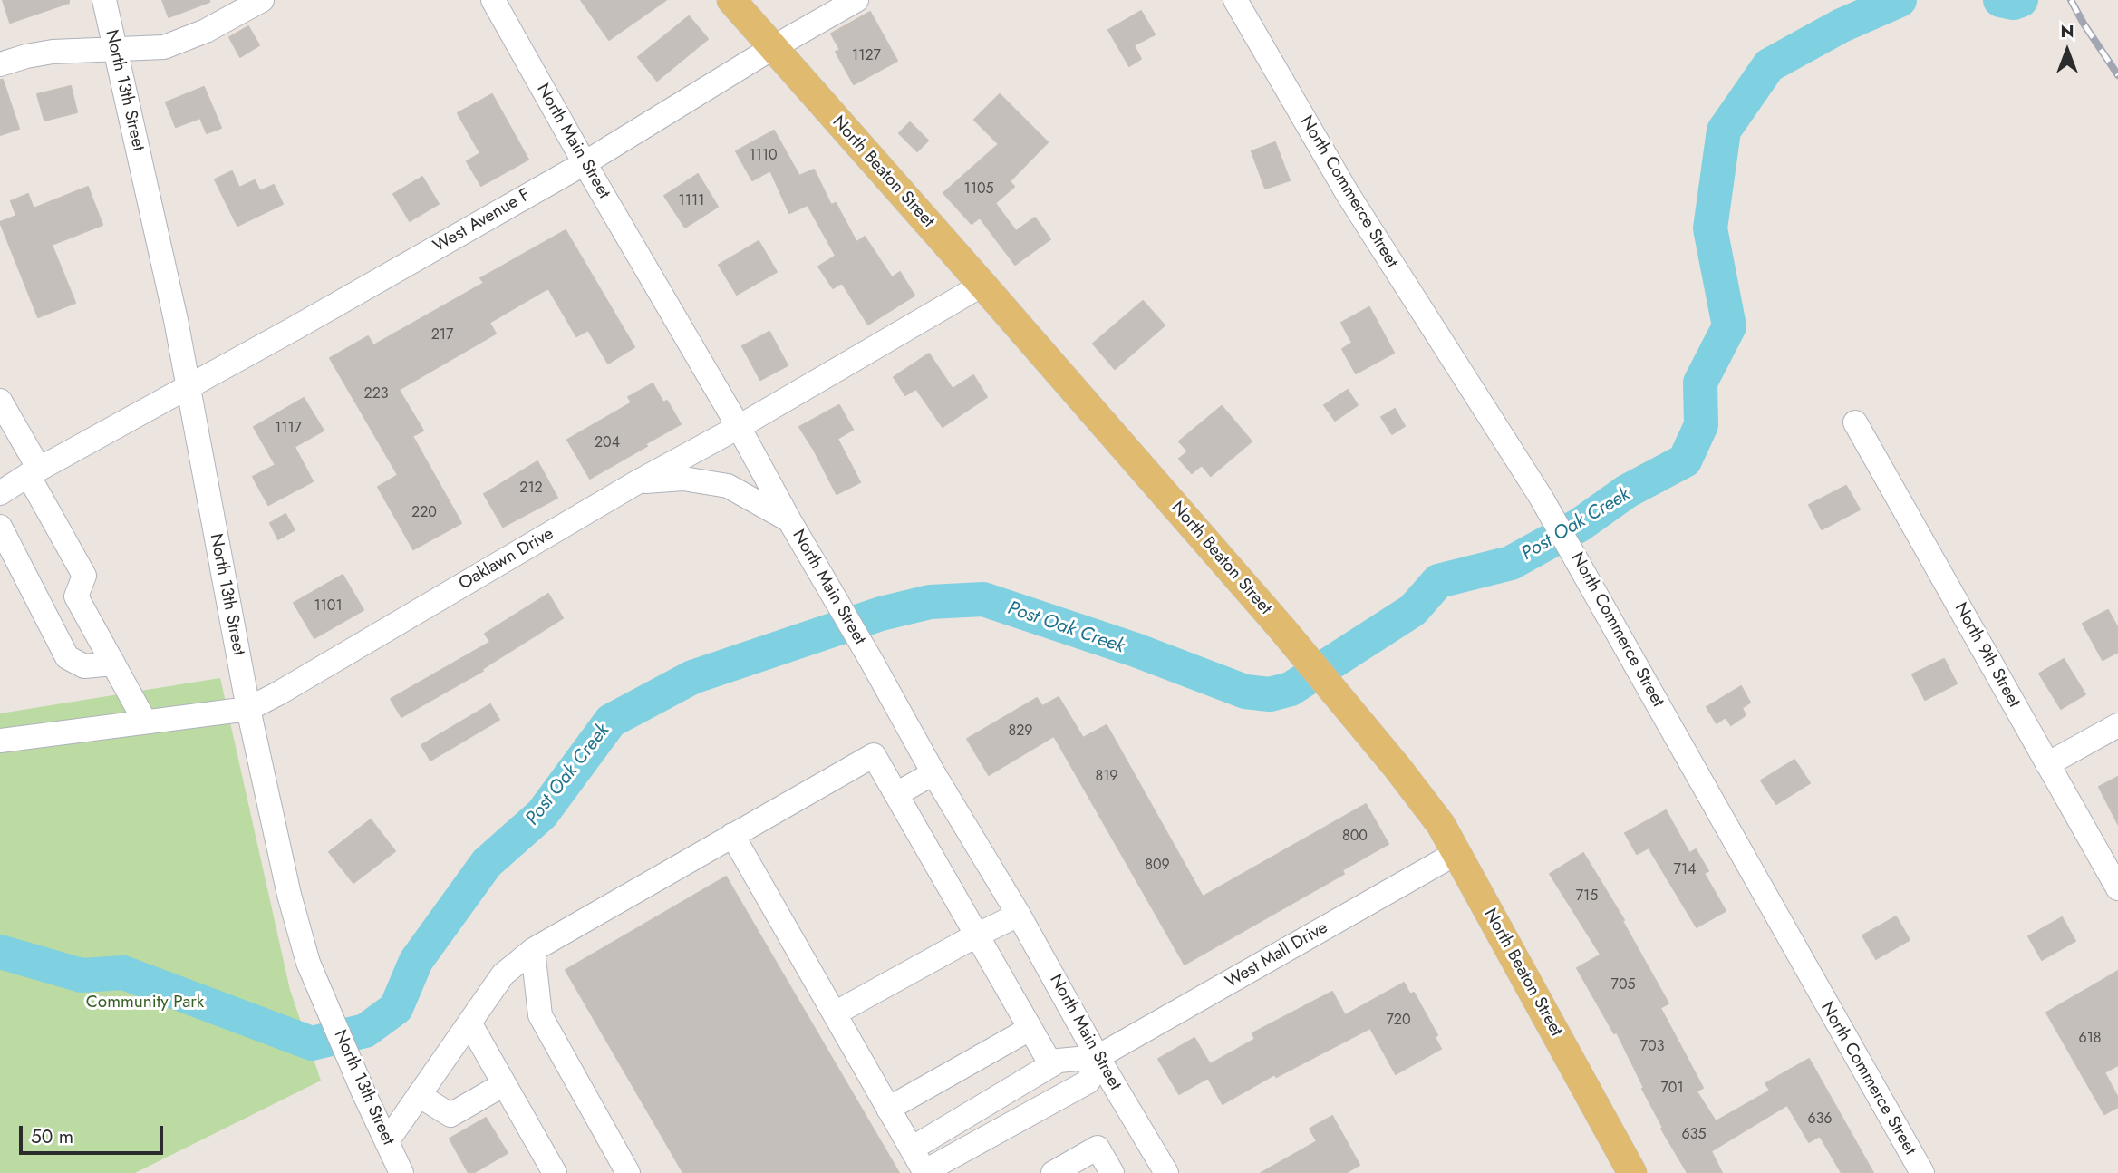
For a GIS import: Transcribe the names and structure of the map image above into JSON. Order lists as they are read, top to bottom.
{
  "streets": {
    "main road": ["North Beaton Street"],
    "street": [
      "North 13th Street",
      "North Main Street",
      "North Commerce Street",
      "West Avenue F",
      "Oaklawn Drive",
      "North 9th Street",
      "West Mall Drive"
    ]
  },
  "crossings": [
    ["North 13th Street", "West Avenue F"],
    ["North 13th Street", "Oaklawn Drive"],
    ["North Main Street", "West Avenue F"],
    ["North Main Street", "Oaklawn Drive"],
    ["North Main Street", "West Mall Drive"],
    ["North Beaton Street", "West Avenue F"],
    ["North Beaton Street", "Oaklawn Drive"],
    ["North Beaton Street", "West Mall Drive"]
  ],
  "water": ["Post Oak Creek"],
  "parks": ["Community Park"],
  "house_numbers": [
    "1127",
    "1110",
    "1105",
    "1111",
    "217",
    "223",
    "1117",
    "204",
    "212",
    "220",
    "1101",
    "829",
    "819",
    "800",
    "809",
    "714",
    "715",
    "705",
    "720",
    "618",
    "703",
    "701",
    "636",
    "635"
  ],
  "scale_bar": "50 m",
  "north": "top"
}
